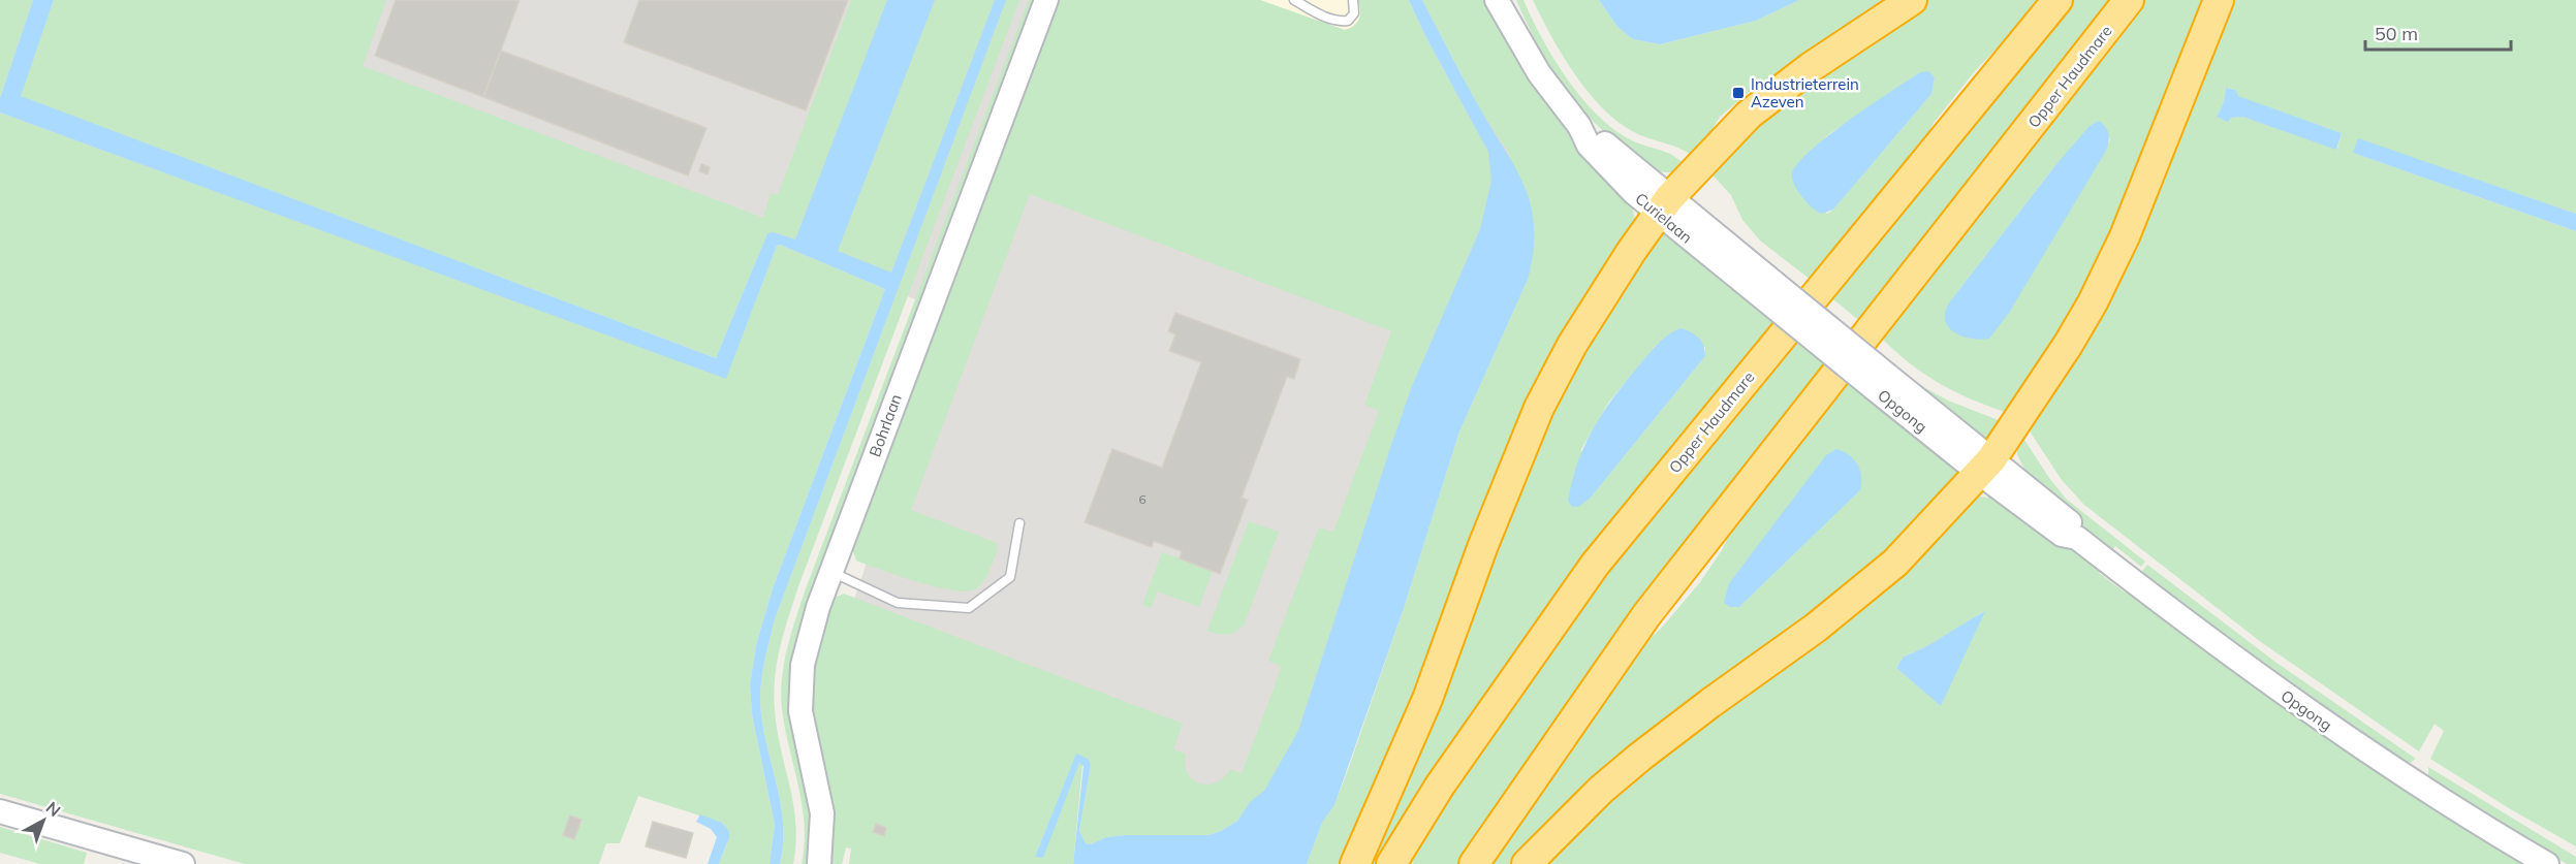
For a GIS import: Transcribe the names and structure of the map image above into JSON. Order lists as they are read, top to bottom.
{
  "streets": {
    "highway": ["Opper Haudmare"],
    "main road": ["Curielaan", "Opgong", "Bohrlaan"]
  },
  "crossings": [
    ["Curielaan", "Opgong"]
  ],
  "places": {
    "transit": ["Industrieterrein Azeven"]
  },
  "house_numbers": ["6"],
  "scale_bar": "50 m",
  "north": "top right"
}
